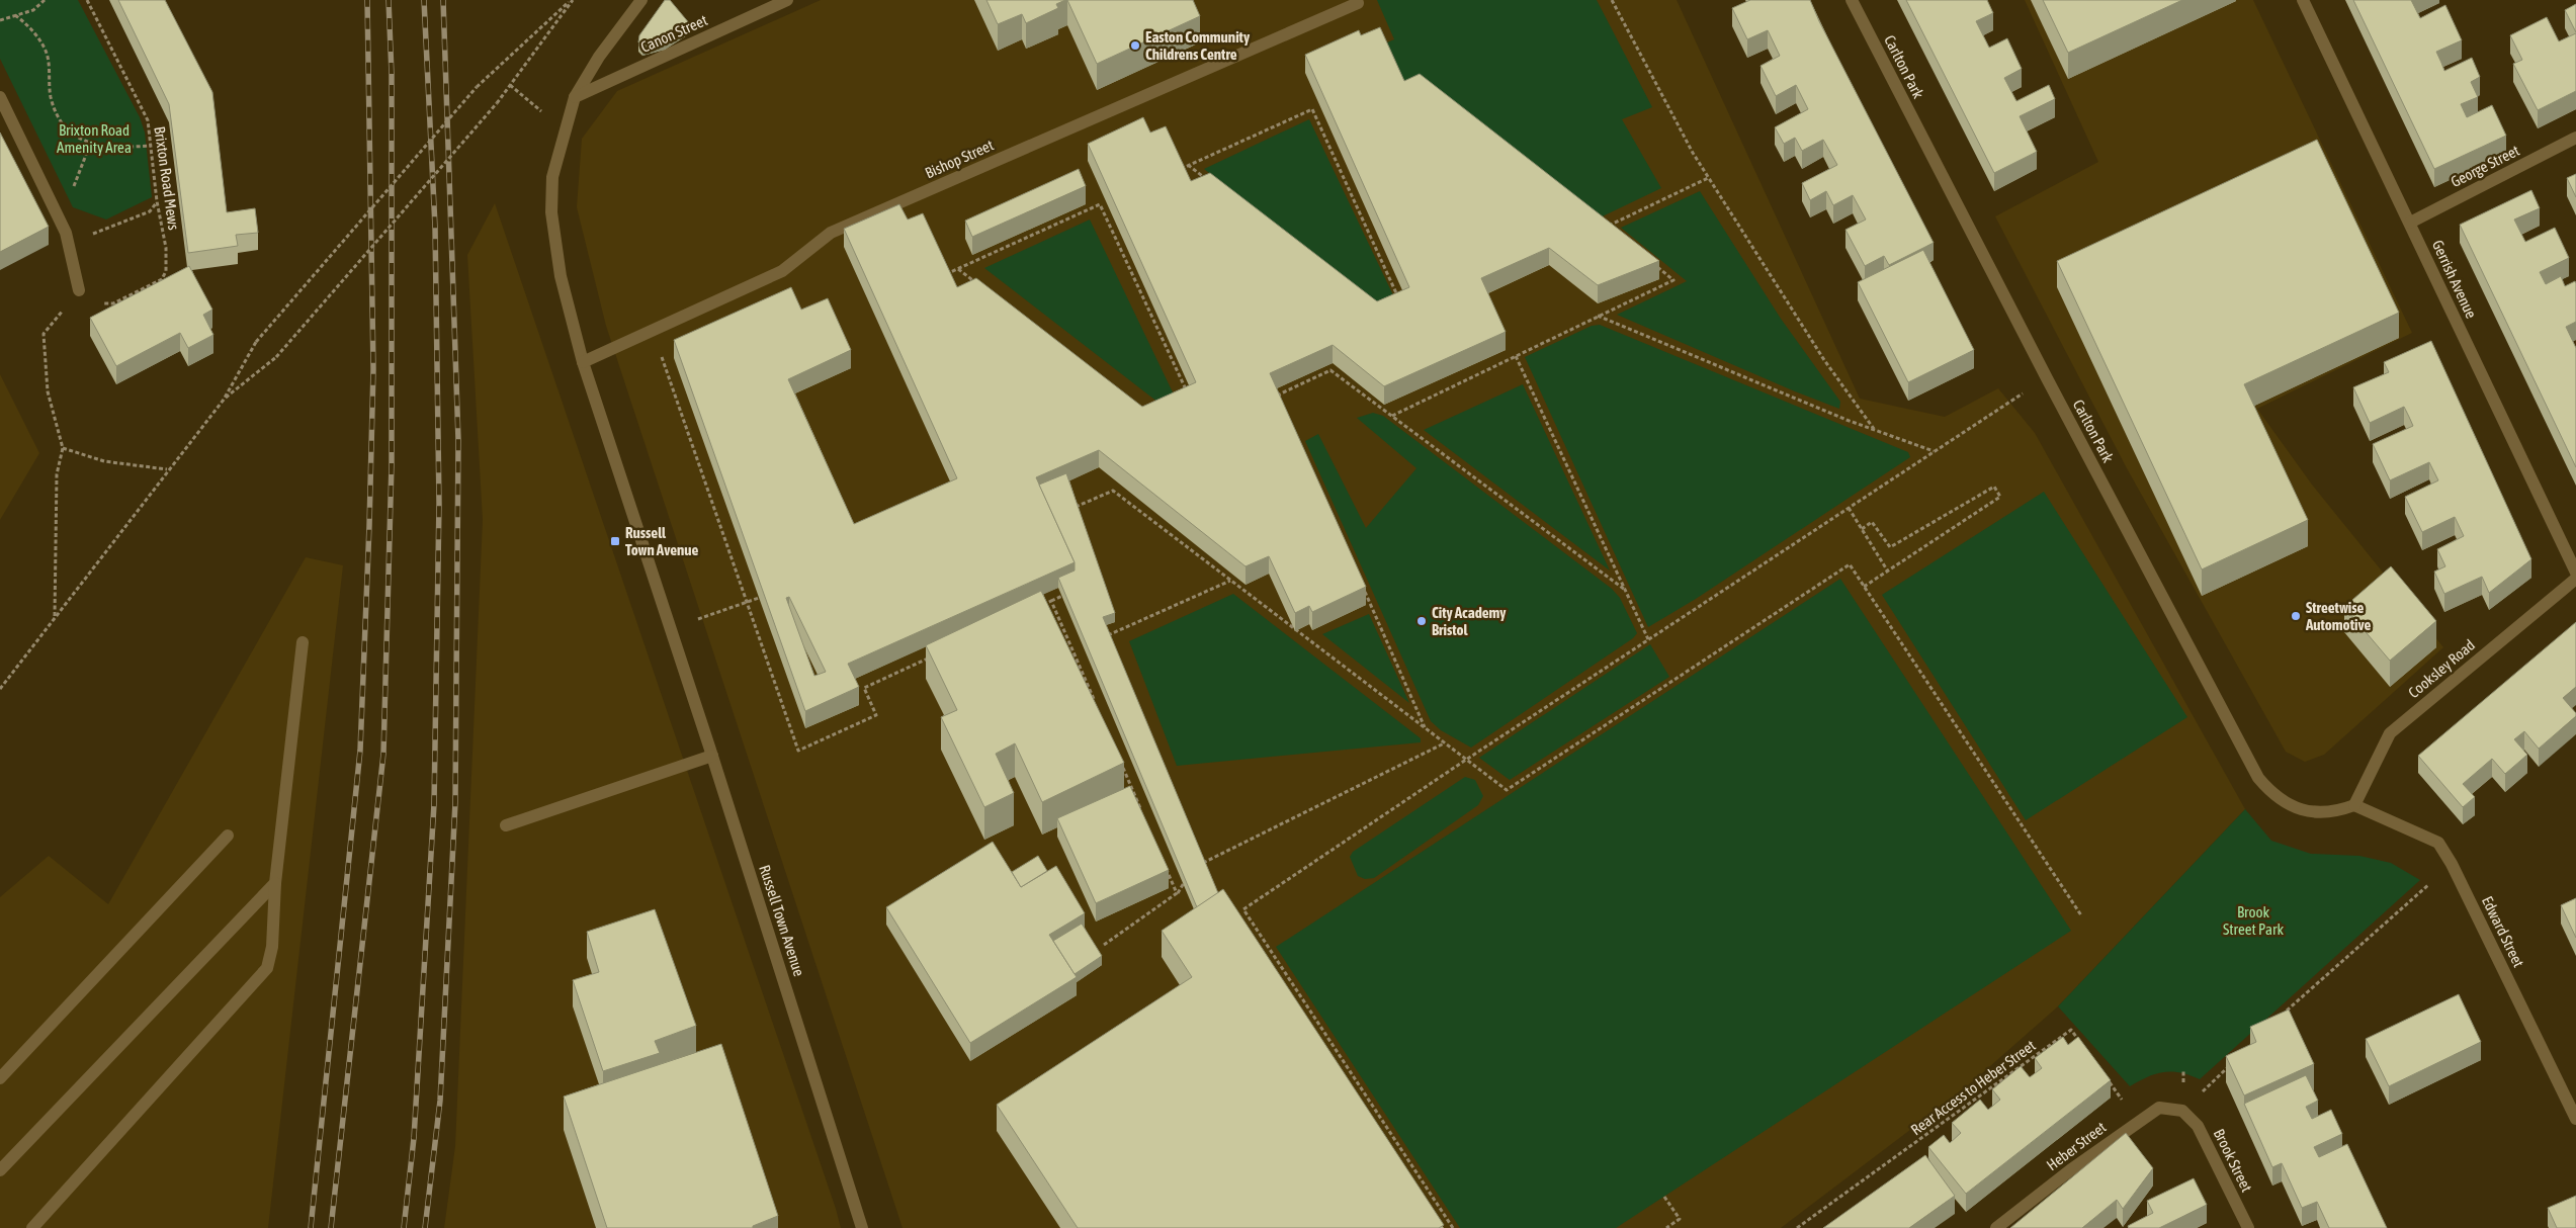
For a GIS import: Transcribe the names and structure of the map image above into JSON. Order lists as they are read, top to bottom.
{
  "streets": {
    "street": [
      "Canon Street",
      "Carlton Park",
      "Bishop Street",
      "George Street",
      "Gerrish Avenue",
      "Cooksley Road",
      "Russell Town Avenue",
      "Edward Street",
      "Heber Street",
      "Brook Street"
    ],
    "path": ["Brixton Road Mews", "Rear Access to Heber Street"]
  },
  "crossings": [
    ["Canon Street", "Russell Town Avenue"],
    ["Carlton Park", "Cooksley Road"],
    ["Carlton Park", "Edward Street"],
    ["Bishop Street", "Russell Town Avenue"],
    ["George Street", "Gerrish Avenue"],
    ["Cooksley Road", "Edward Street"],
    ["Heber Street", "Brook Street"]
  ],
  "parks": ["Brixton Road Amenity Area", "Brook Street Park"],
  "places": {
    "other": ["Easton Community Childrens Centre", "Streetwise Automotive", "City Academy Bristol"],
    "transit": ["Russell Town Avenue"]
  }
}
